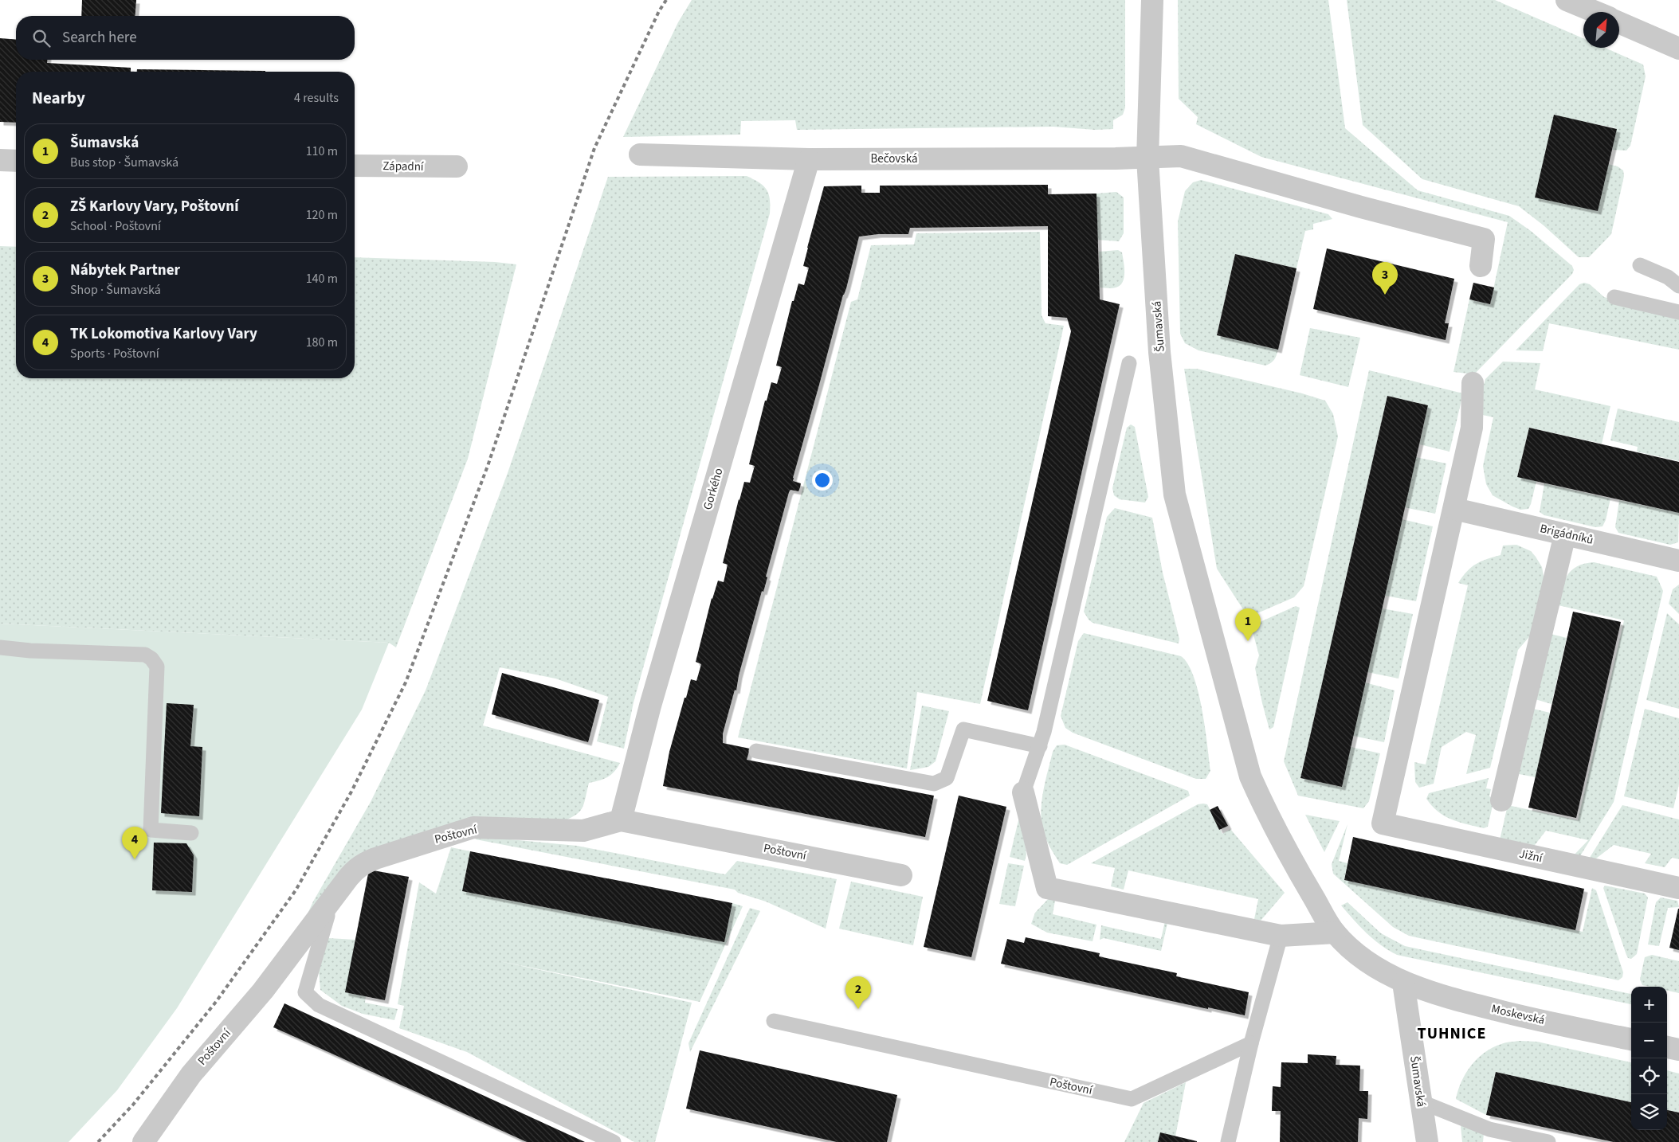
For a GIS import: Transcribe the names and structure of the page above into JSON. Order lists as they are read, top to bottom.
{
  "streets": {
    "street": [
      "Bečovská",
      "Západní",
      "Šumavská",
      "Gorkého",
      "Brigádníků",
      "Poštovní",
      "Jižní",
      "Moskevská"
    ]
  },
  "crossings": [
    ["Bečovská", "Šumavská"],
    ["Bečovská", "Gorkého"],
    ["Šumavská", "Moskevská"],
    ["Gorkého", "Poštovní"],
    ["Brigádníků", "Jižní"]
  ],
  "districts": ["TUHNICE"],
  "north": "top right",
  "page": {
    "search": "Search here",
    "heading": ["Nearby", "4 results"],
    "list": [
      {
        "mark": "1",
        "name": "Šumavská",
        "note": "Bus stop · Šumavská",
        "value": "110 m"
      },
      {
        "mark": "2",
        "name": "ZŠ Karlovy Vary, Poštovní",
        "note": "School · Poštovní",
        "value": "120 m"
      },
      {
        "mark": "3",
        "name": "Nábytek Partner",
        "note": "Shop · Šumavská",
        "value": "140 m"
      },
      {
        "mark": "4",
        "name": "TK Lokomotiva Karlovy Vary",
        "note": "Sports · Poštovní",
        "value": "180 m"
      }
    ],
    "pins": [
      "3",
      "1",
      "4",
      "2"
    ],
    "map_buttons": ["+", "−"]
  }
}
